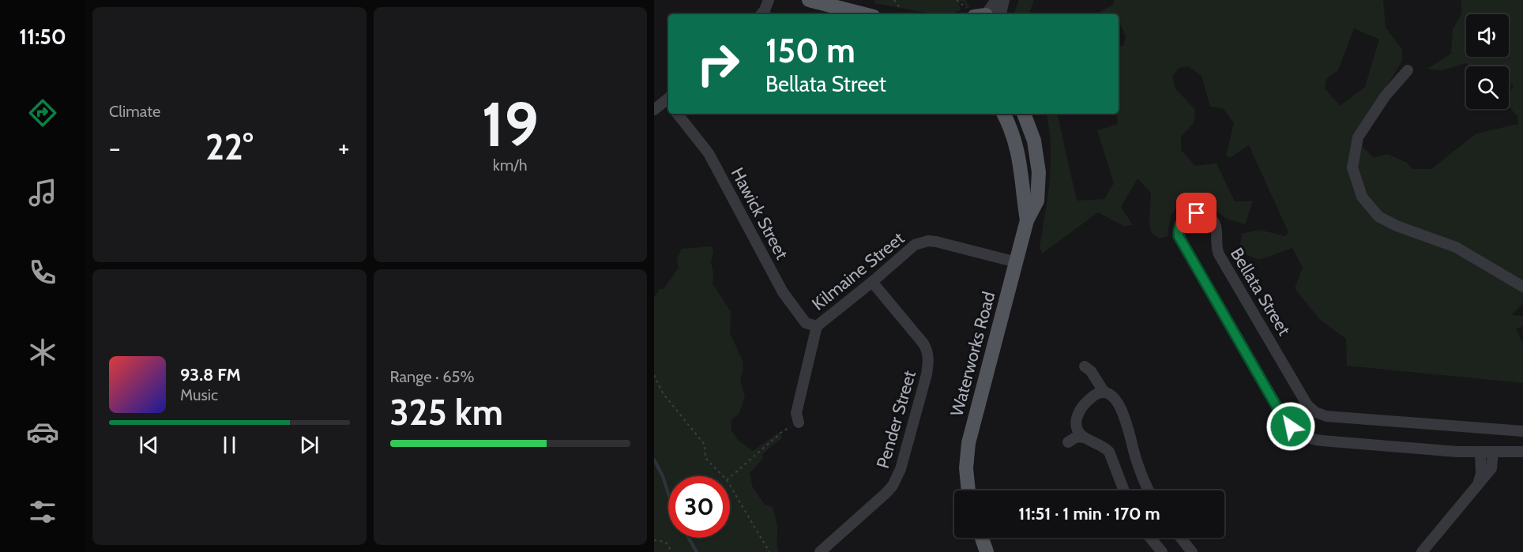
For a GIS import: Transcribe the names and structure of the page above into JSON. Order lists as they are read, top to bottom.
{
  "streets": {
    "main road": ["Waterworks Road"],
    "street": [
      "Hawick Street",
      "Kilmaine Street",
      "Bellata Street",
      "Pender Street"
    ]
  },
  "crossings": [
    ["Hawick Street", "Kilmaine Street"],
    ["Kilmaine Street", "Waterworks Road"],
    ["Kilmaine Street", "Pender Street"]
  ],
  "page": {
    "tabs": "11:50",
    "tile": [
      "Climate",
      ["19", "km/h"],
      ["Range · 65%", "325 km"]
    ],
    "turn": ["150 m", "Bellata Street"],
    "heat": ["−", "22°", "+"],
    "song": ["93.8 FM", "Music"],
    "limit": "30",
    "trip": "11:51 · 1 min · 170 m"
  }
}
